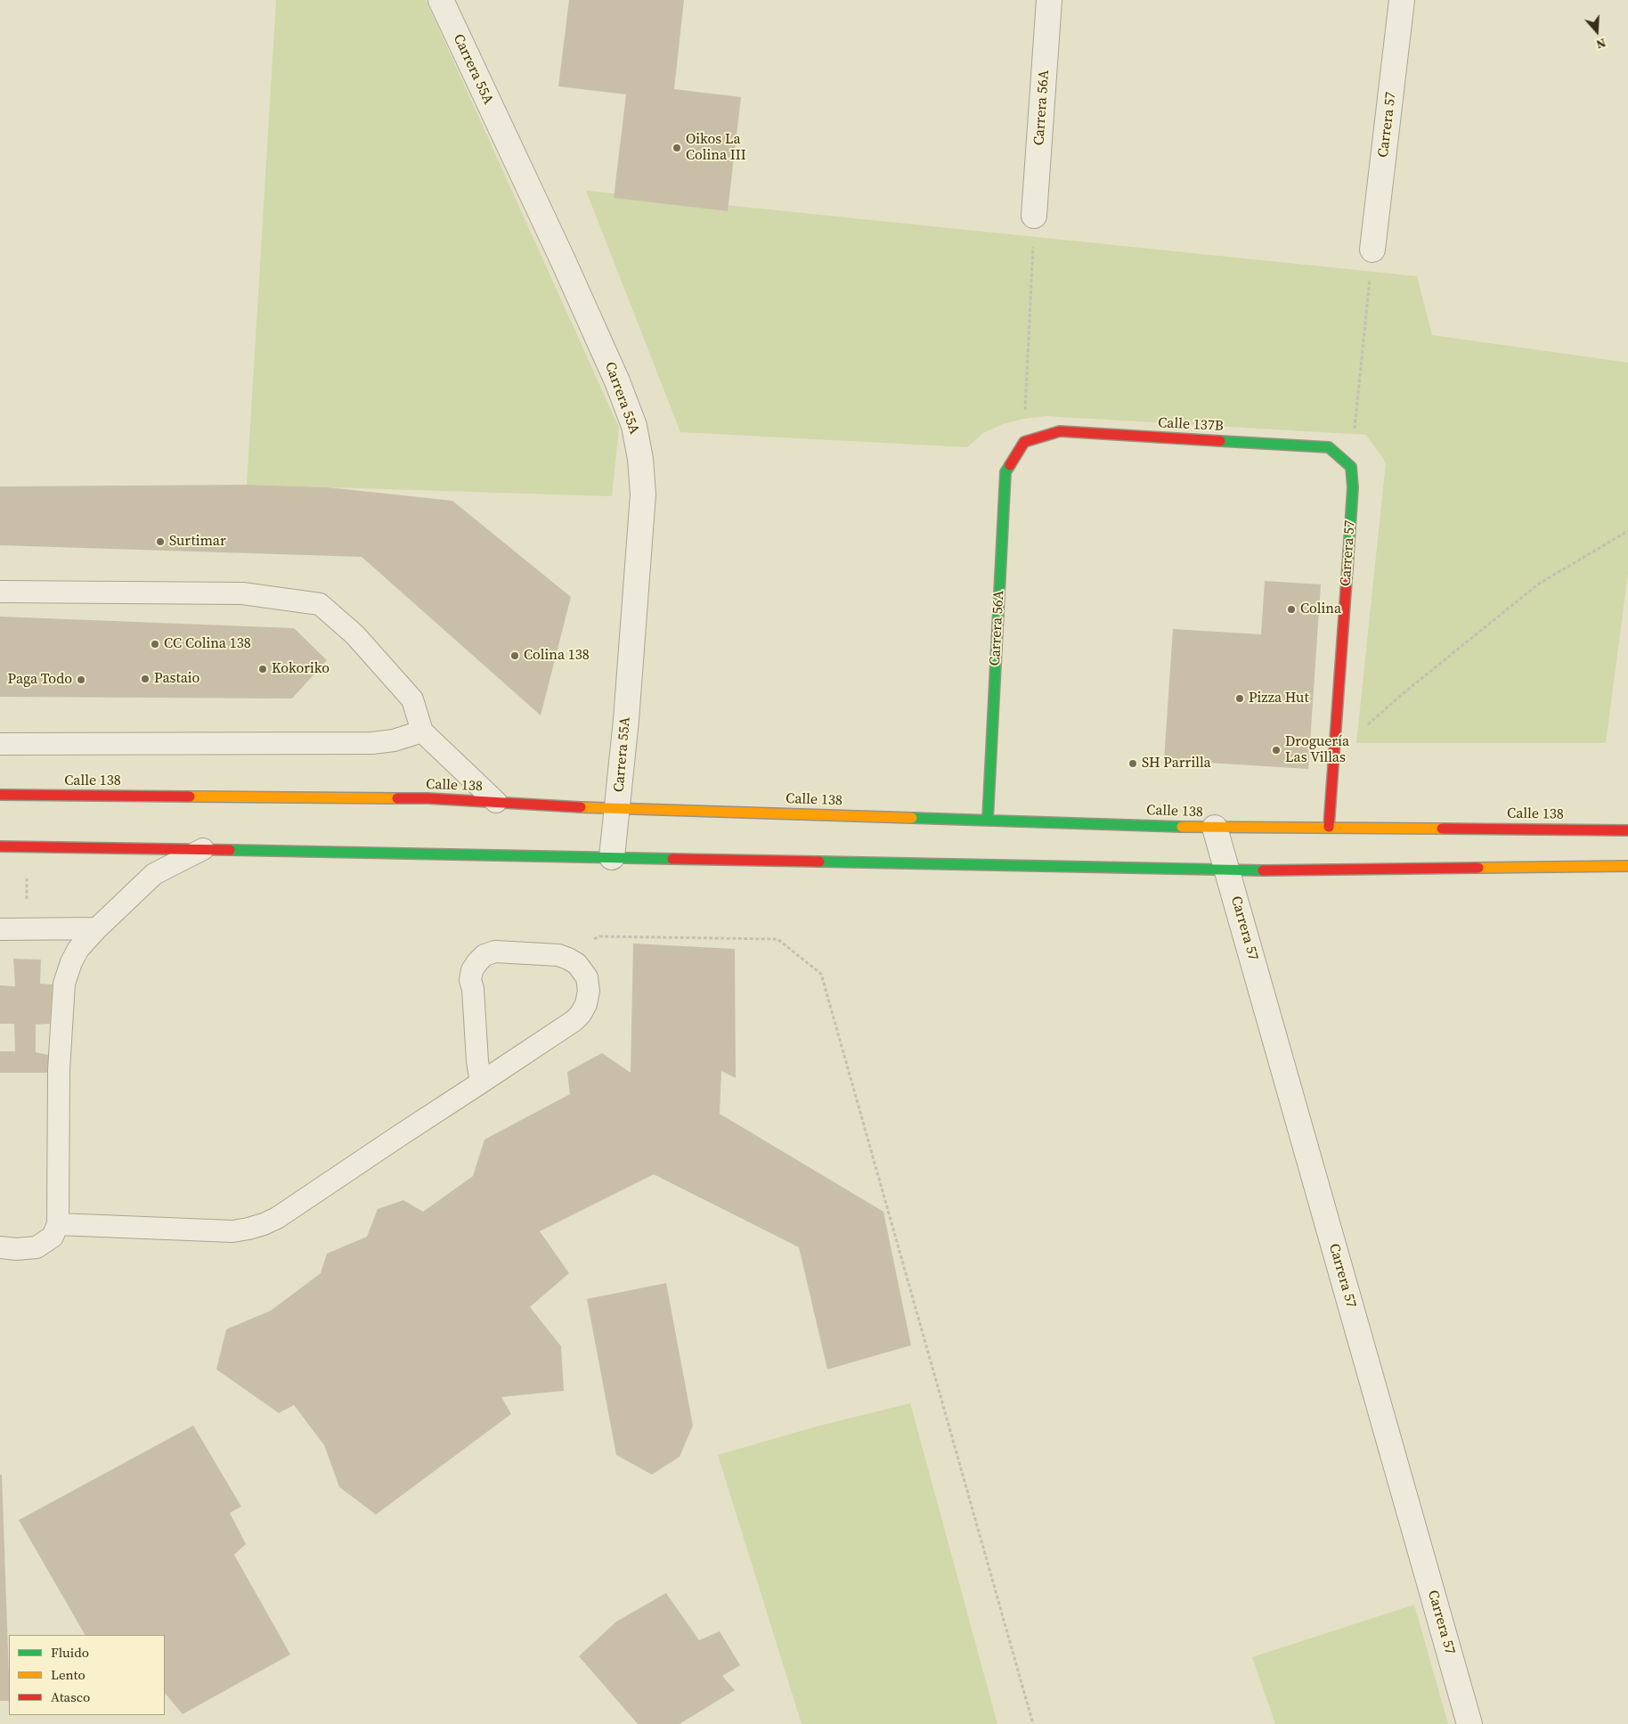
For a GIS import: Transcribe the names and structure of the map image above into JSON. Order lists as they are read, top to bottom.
{
  "streets": {
    "main road": [
      "Carrera 56A",
      "Carrera 57",
      "Calle 137B",
      "Calle 138"
    ],
    "street": ["Carrera 55A"]
  },
  "crossings": [
    ["Carrera 55A", "Calle 138"],
    ["Carrera 56A", "Calle 137B"],
    ["Carrera 56A", "Calle 138"],
    ["Carrera 57", "Calle 137B"],
    ["Carrera 57", "Calle 138"]
  ],
  "places": [
    "Oikos La Colina III",
    "Surtimar",
    "Colina",
    "CC Colina 138",
    "Colina 138",
    "Kokoriko",
    "Pastaio",
    "Paga Todo",
    "Pizza Hut",
    "Droguería Las Villas",
    "SH Parrilla"
  ],
  "legend": ["Fluido", "Lento", "Atasco"],
  "north": "bottom"
}
